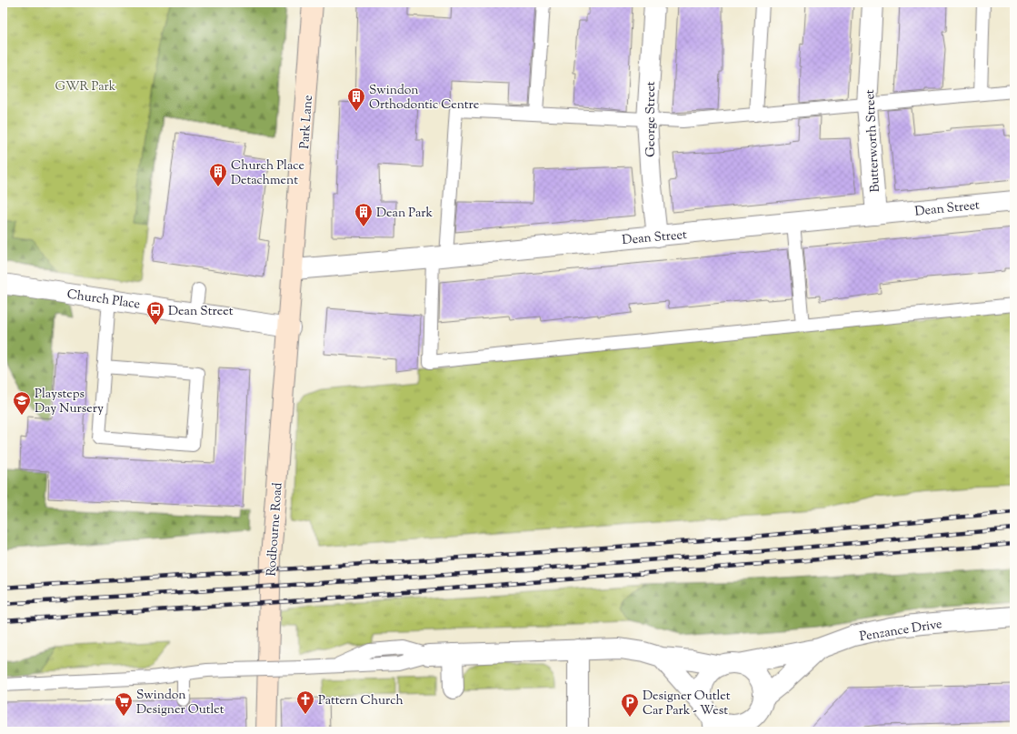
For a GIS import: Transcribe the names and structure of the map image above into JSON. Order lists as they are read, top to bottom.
{
  "streets": {
    "main road": ["Park Lane", "Rodbourne Road"],
    "street": [
      "George Street",
      "Butterworth Street",
      "Dean Street",
      "Church Place",
      "Penzance Drive"
    ]
  },
  "crossings": [
    ["George Street", "Dean Street"],
    ["Park Lane", "Dean Street"],
    ["Park Lane", "Church Place"],
    ["Park Lane", "Rodbourne Road"],
    ["Butterworth Street", "Dean Street"],
    ["Church Place", "Rodbourne Road"]
  ],
  "parks": ["GWR Park"],
  "places": {
    "building": ["Swindon Orthodontic Centre", "Church Place Detachment", "Dean Park"],
    "bus stop": ["Dean Street"],
    "school or university": ["Playsteps Day Nursery"],
    "church": ["Pattern Church"],
    "supermarket": ["Swindon Designer Outlet"],
    "parking": ["Designer Outlet Car Park - West"]
  }
}
